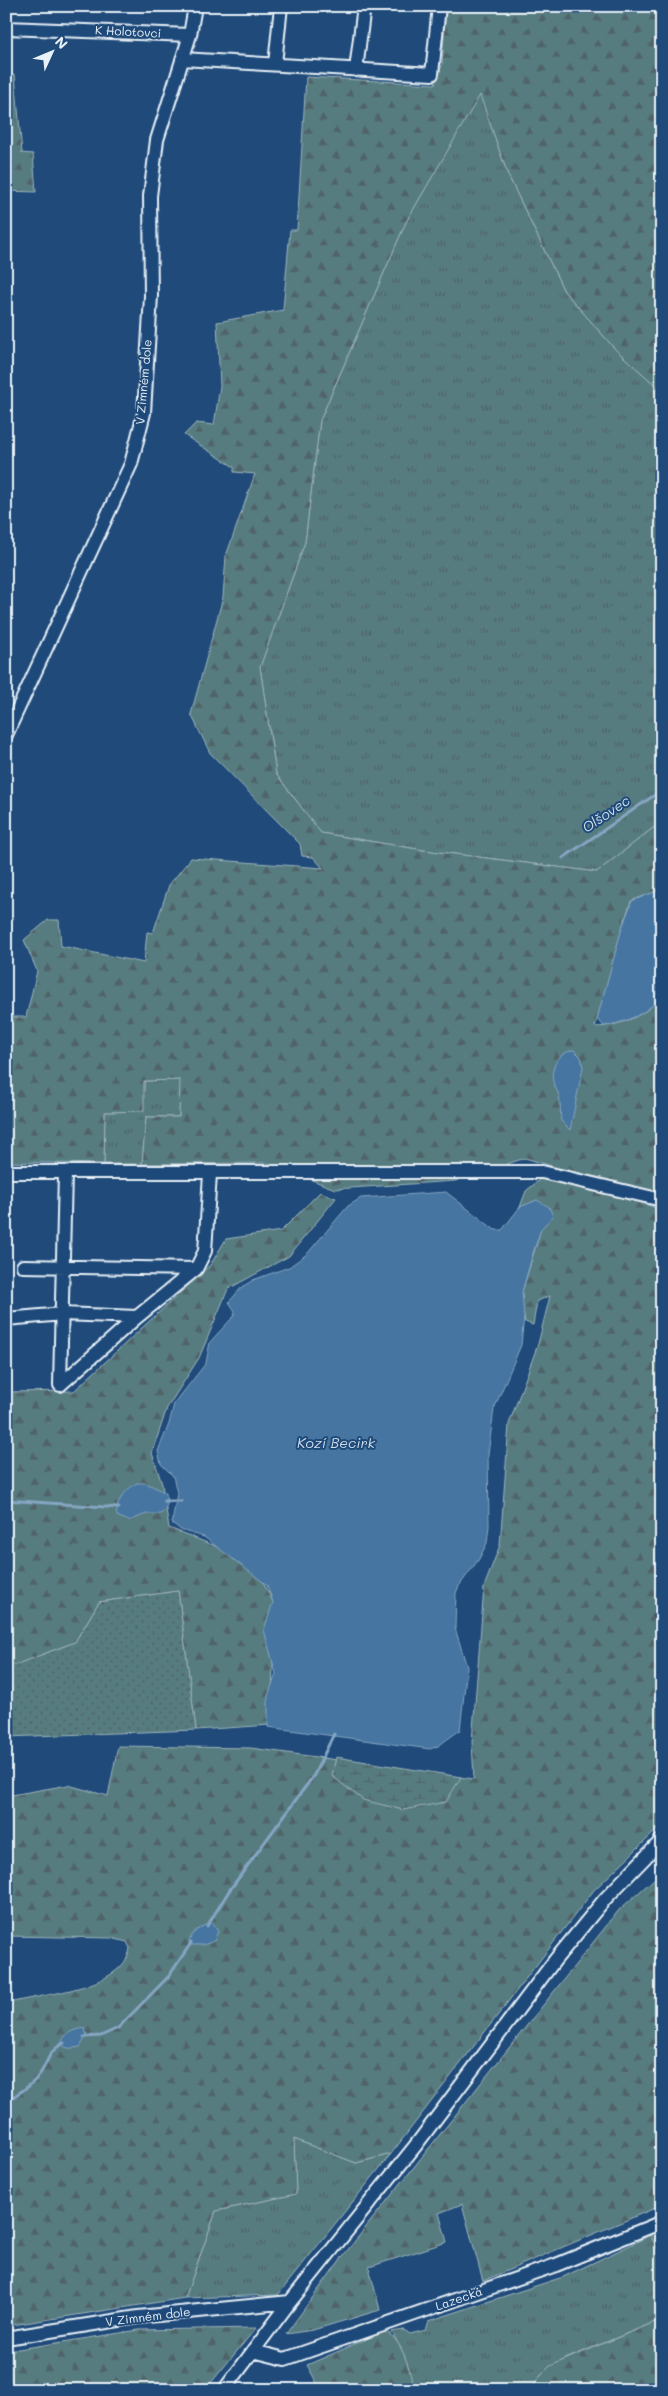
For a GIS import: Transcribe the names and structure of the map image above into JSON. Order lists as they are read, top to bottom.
{
  "streets": {
    "street": ["K Holotovci", "V Zimném dole", "Lazecká"]
  },
  "crossings": [
    ["K Holotovci", "V Zimném dole"]
  ],
  "water": ["Olšovec", "Kozí Becirk"],
  "north": "top right"
}
